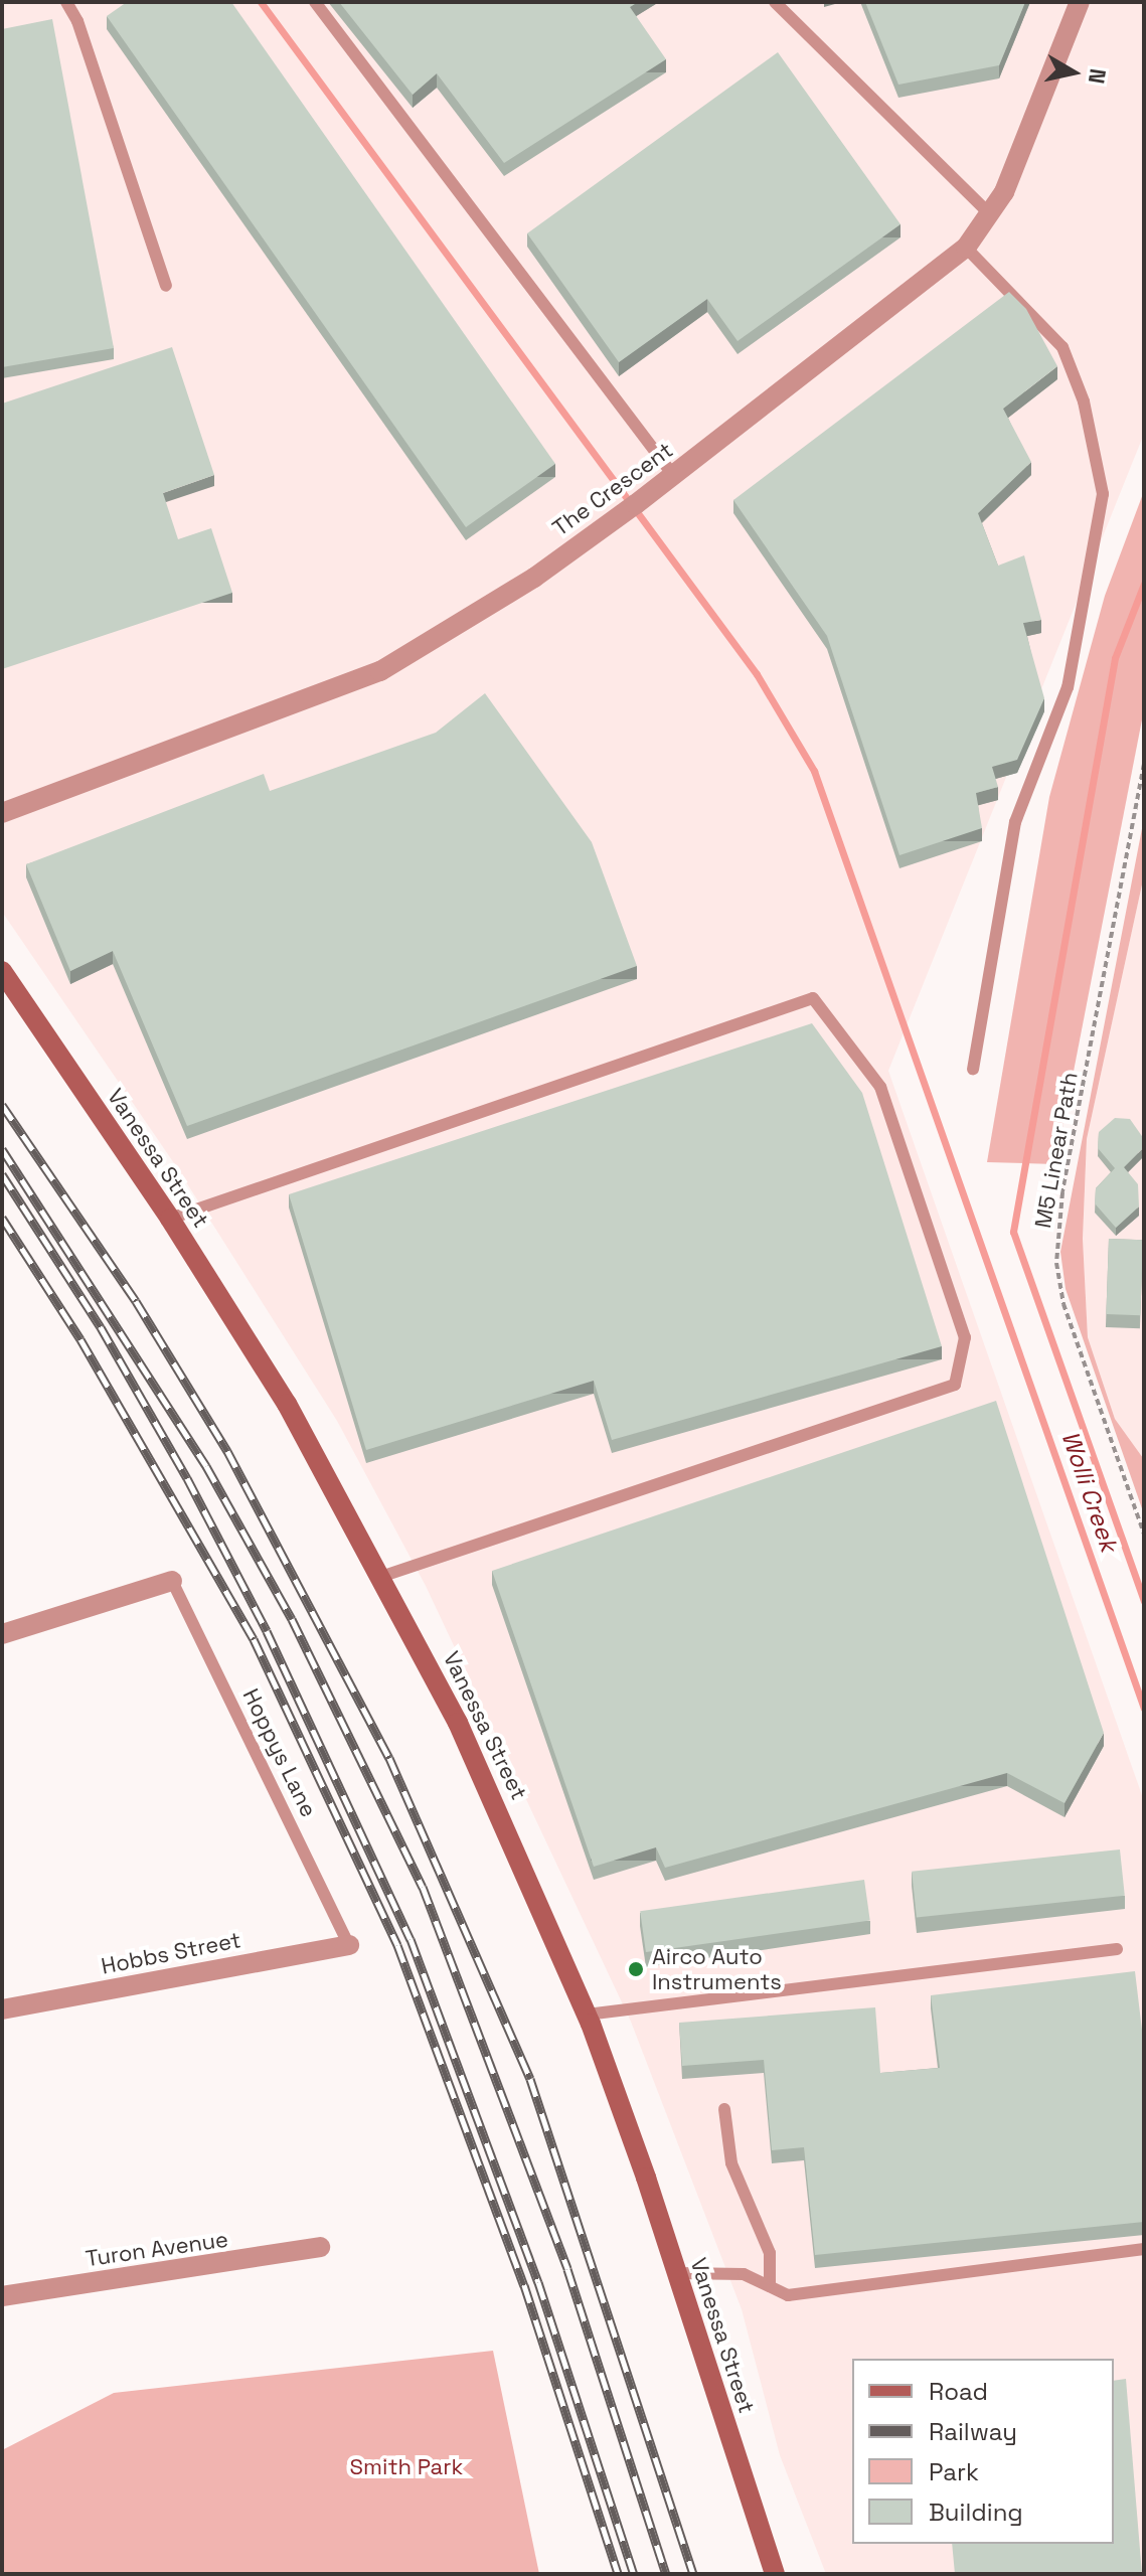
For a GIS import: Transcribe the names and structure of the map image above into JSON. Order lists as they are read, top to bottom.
{
  "streets": {
    "main road": ["Vanessa Street"],
    "street": ["The Crescent", "Hobbs Street", "Turon Avenue"],
    "lane": ["Hoppys Lane"],
    "path": ["M5 Linear Path"]
  },
  "crossings": [
    ["Hoppys Lane", "Hobbs Street"]
  ],
  "water": ["Wolli Creek"],
  "parks": ["Smith Park"],
  "places": ["Airco Auto Instruments"],
  "legend": [
    "Road",
    "Railway",
    "Park",
    "Building"
  ],
  "north": "right"
}
